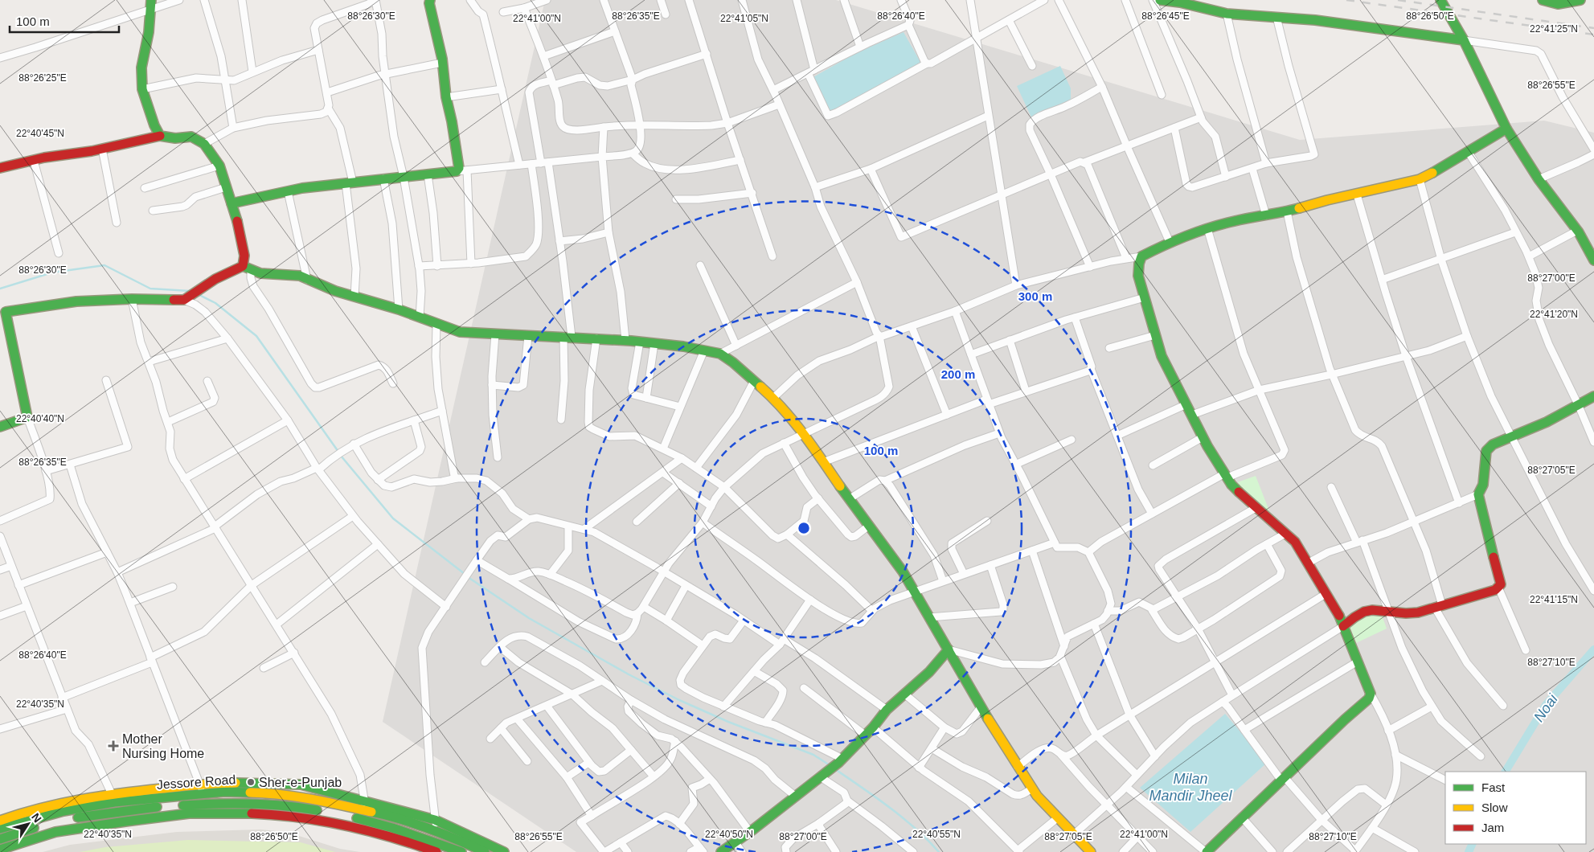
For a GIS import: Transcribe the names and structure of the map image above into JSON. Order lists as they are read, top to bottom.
{
  "streets": {
    "main road": ["Jessore Road"]
  },
  "water": ["Noai", "Milan Mandir Jheel"],
  "places": {
    "health": ["Mother Nursing Home"],
    "other": ["Sher-e-Punjab"]
  },
  "legend": ["Fast", "Slow", "Jam"],
  "scale_bar": "100 m",
  "north": "top right",
  "coordinates": [
    "88°26'30\"E",
    "88°26'35\"E",
    "88°26'40\"E",
    "88°26'45\"E",
    "88°26'50\"E",
    "22°41'00\"N",
    "22°41'05\"N",
    "22°41'25\"N",
    "88°26'25\"E",
    "88°26'55\"E",
    "22°40'45\"N",
    "88°27'00\"E",
    "22°41'20\"N",
    "22°40'40\"N",
    "88°27'05\"E",
    "22°41'15\"N",
    "88°27'10\"E",
    "22°40'35\"N",
    "22°40'50\"N",
    "22°40'55\"N"
  ],
  "rings": ["300 m", "200 m", "100 m"]
}
